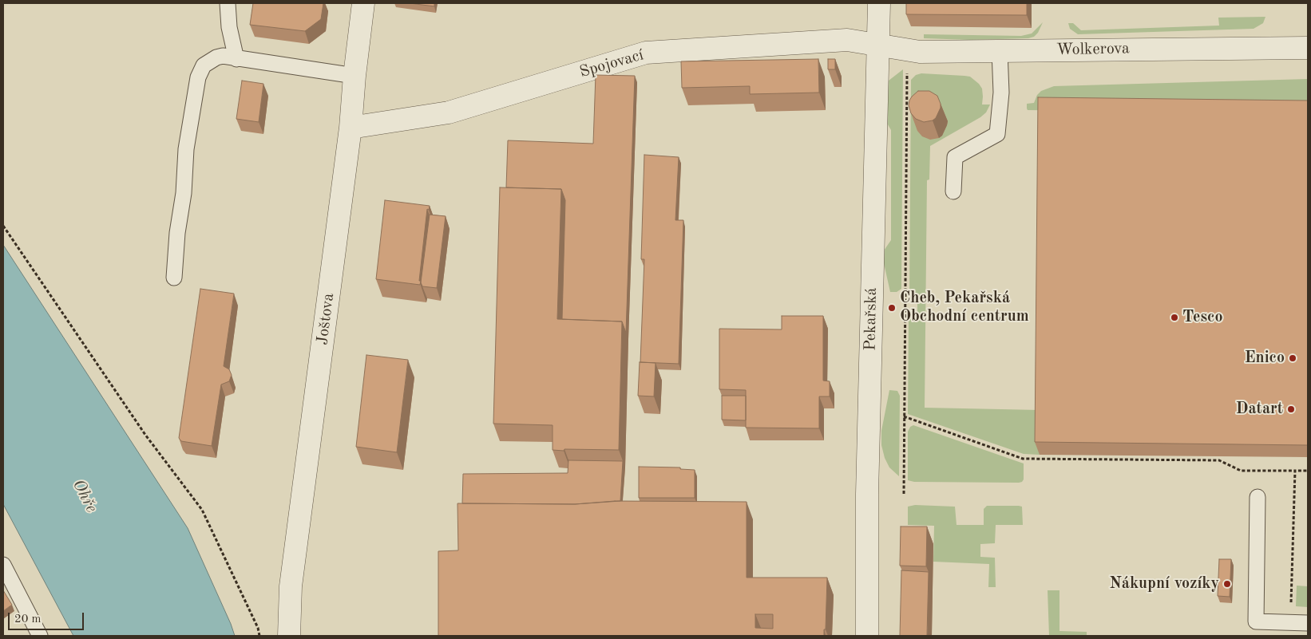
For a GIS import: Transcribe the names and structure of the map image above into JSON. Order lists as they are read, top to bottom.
{
  "streets": {
    "street": [
      "Wolkerova",
      "Spojovací",
      "Joštova",
      "Pekařská"
    ]
  },
  "crossings": [
    ["Wolkerova", "Spojovací"],
    ["Wolkerova", "Pekařská"],
    ["Spojovací", "Joštova"],
    ["Spojovací", "Pekařská"]
  ],
  "water": ["Ohře"],
  "places": [
    "Cheb, Pekařská Obchodní centrum",
    "Tesco",
    "Enico",
    "Datart",
    "Nákupní vozíky"
  ],
  "scale_bar": "20 m"
}
